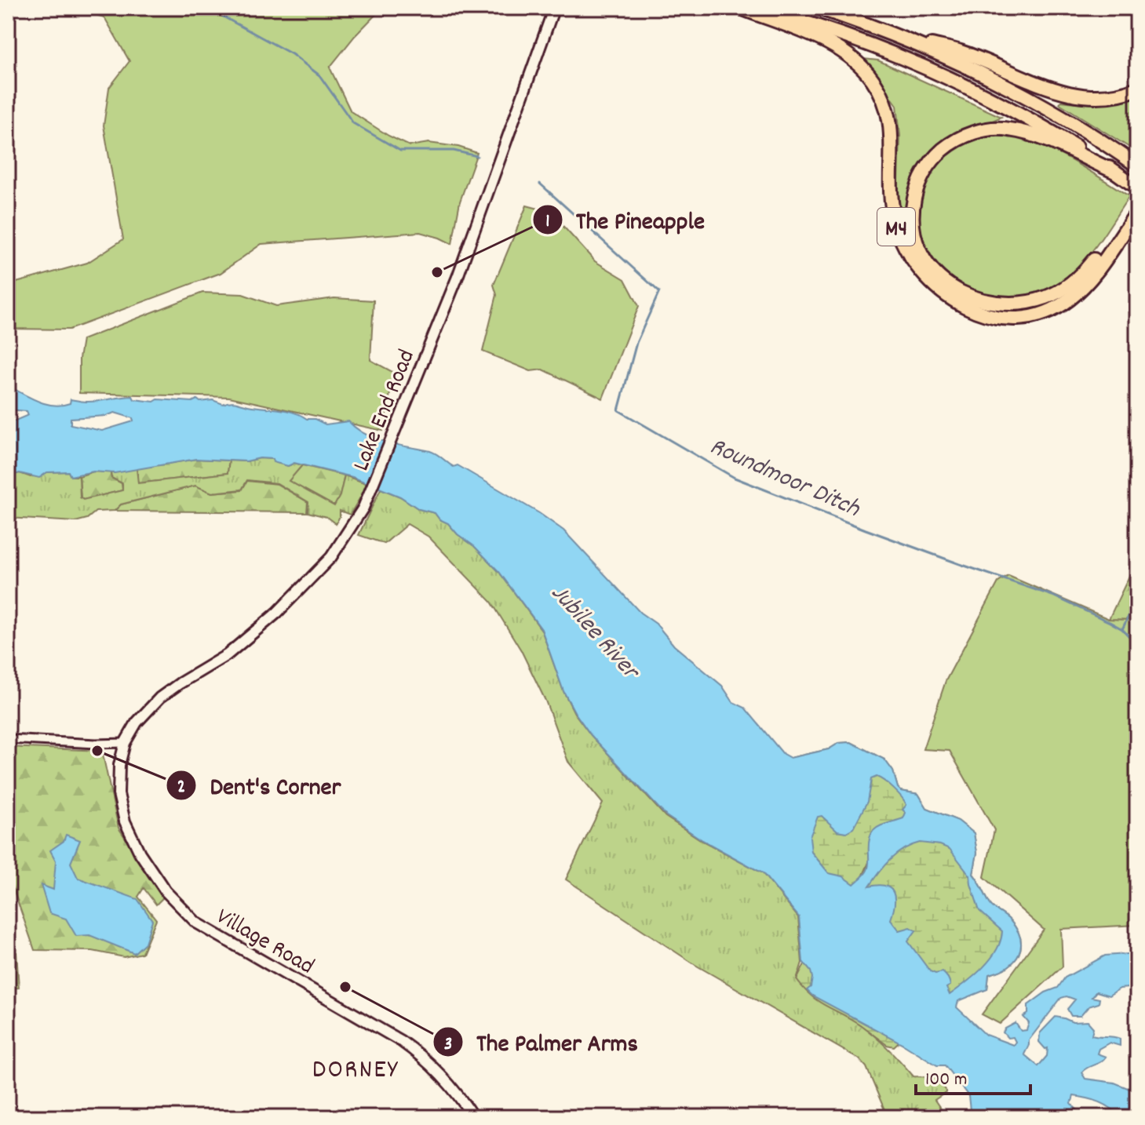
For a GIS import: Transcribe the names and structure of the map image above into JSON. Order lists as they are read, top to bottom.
{
  "streets": {
    "highway": ["M4"],
    "main road": ["Lake End Road", "Village Road"]
  },
  "crossings": [
    ["Lake End Road", "Village Road"]
  ],
  "districts": ["DORNEY"],
  "water": ["Roundmoor Ditch", "Jubilee River"],
  "places": ["The Pineapple", "Dent's Corner", "The Palmer Arms"],
  "scale_bar": "100 m"
}
